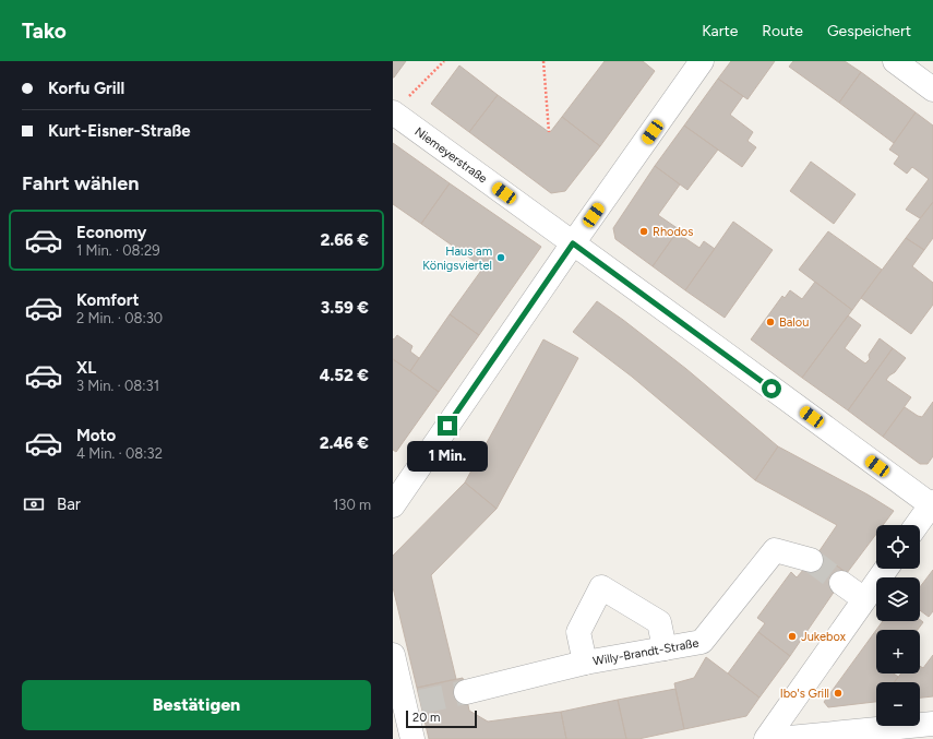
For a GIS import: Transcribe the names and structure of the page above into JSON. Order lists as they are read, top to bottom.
{
  "streets": {
    "street": ["Niemeyerstraße", "Willy-Brandt-Straße"]
  },
  "places": [
    "Rhodos",
    "Haus am Königsviertel",
    "Balou",
    "Jukebox",
    "Ibo's Grill"
  ],
  "scale_bar": "20 m",
  "page": {
    "header": "Tako",
    "nav": ["Karte", "Route", "Gespeichert"],
    "banner": ["Korfu Grill", "Kurt-Eisner-Straße"],
    "heading": "Fahrt wählen",
    "list": [
      {
        "name": "Economy",
        "note": "1 Min. · 08:29",
        "value": "2.66 €"
      },
      {
        "name": "Komfort",
        "note": "2 Min. · 08:30",
        "value": "3.59 €"
      },
      {
        "name": "XL",
        "note": "3 Min. · 08:31",
        "value": "4.52 €"
      },
      {
        "name": "Moto",
        "note": "4 Min. · 08:32",
        "value": "2.46 €"
      }
    ],
    "bubble": "1 Min.",
    "pay": ["Bar", "130 m"],
    "map_buttons": ["+", "−"],
    "buttons": "Bestätigen",
    "scale": "20 m"
  }
}
